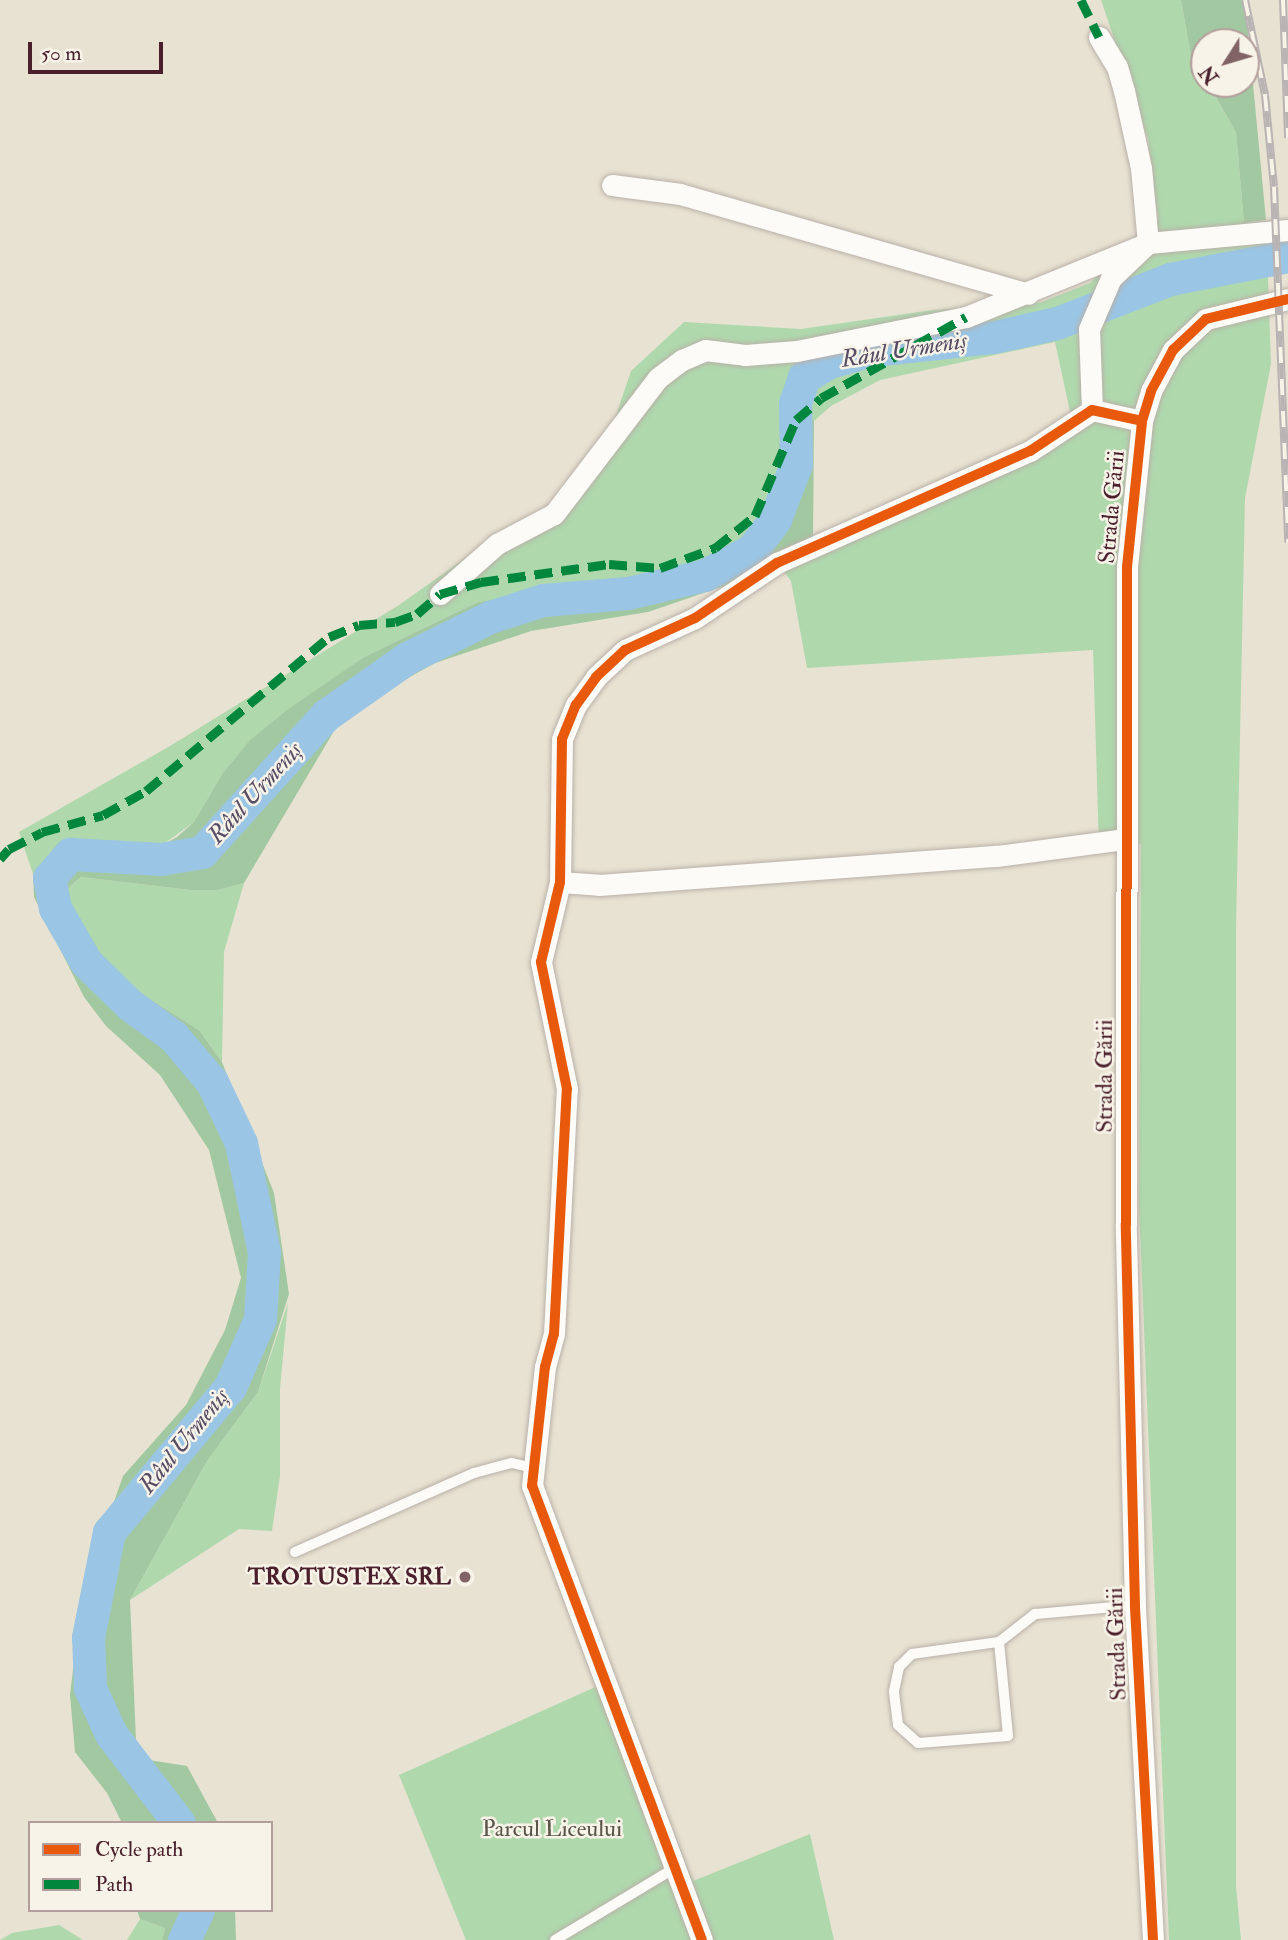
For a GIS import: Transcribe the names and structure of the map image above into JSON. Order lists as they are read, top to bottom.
{
  "streets": {
    "street": ["Strada Gării"]
  },
  "water": ["Râul Urmeniș"],
  "parks": ["Parcul Liceului"],
  "places": ["TROTUSTEX SRL"],
  "legend": ["Cycle path", "Path"],
  "scale_bar": "50 m",
  "north": "bottom left"
}
